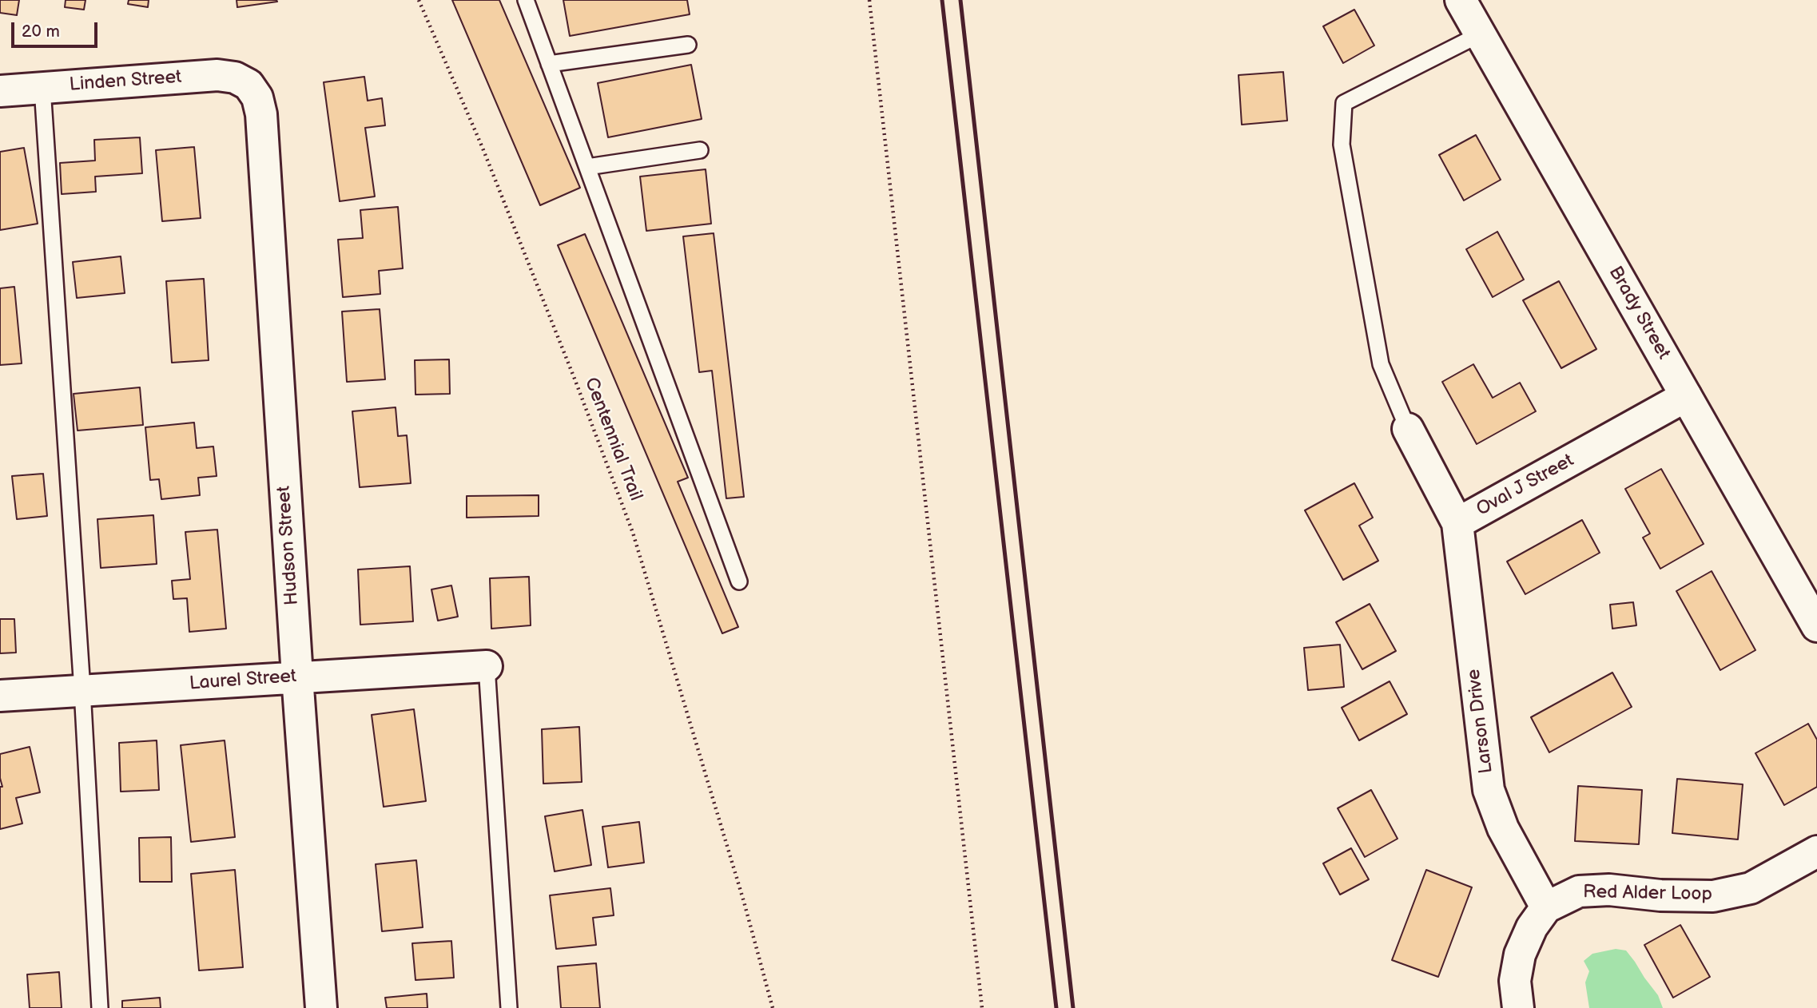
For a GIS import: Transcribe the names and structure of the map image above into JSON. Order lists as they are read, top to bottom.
{
  "streets": {
    "street": [
      "Linden Street",
      "Brady Street",
      "Oval J Street",
      "Hudson Street",
      "Laurel Street",
      "Larson Drive",
      "Red Alder Loop"
    ],
    "path": ["Centennial Trail"]
  },
  "crossings": [
    ["Linden Street", "Hudson Street"],
    ["Brady Street", "Oval J Street"],
    ["Oval J Street", "Larson Drive"],
    ["Hudson Street", "Laurel Street"],
    ["Larson Drive", "Red Alder Loop"]
  ],
  "scale_bar": "20 m"
}
